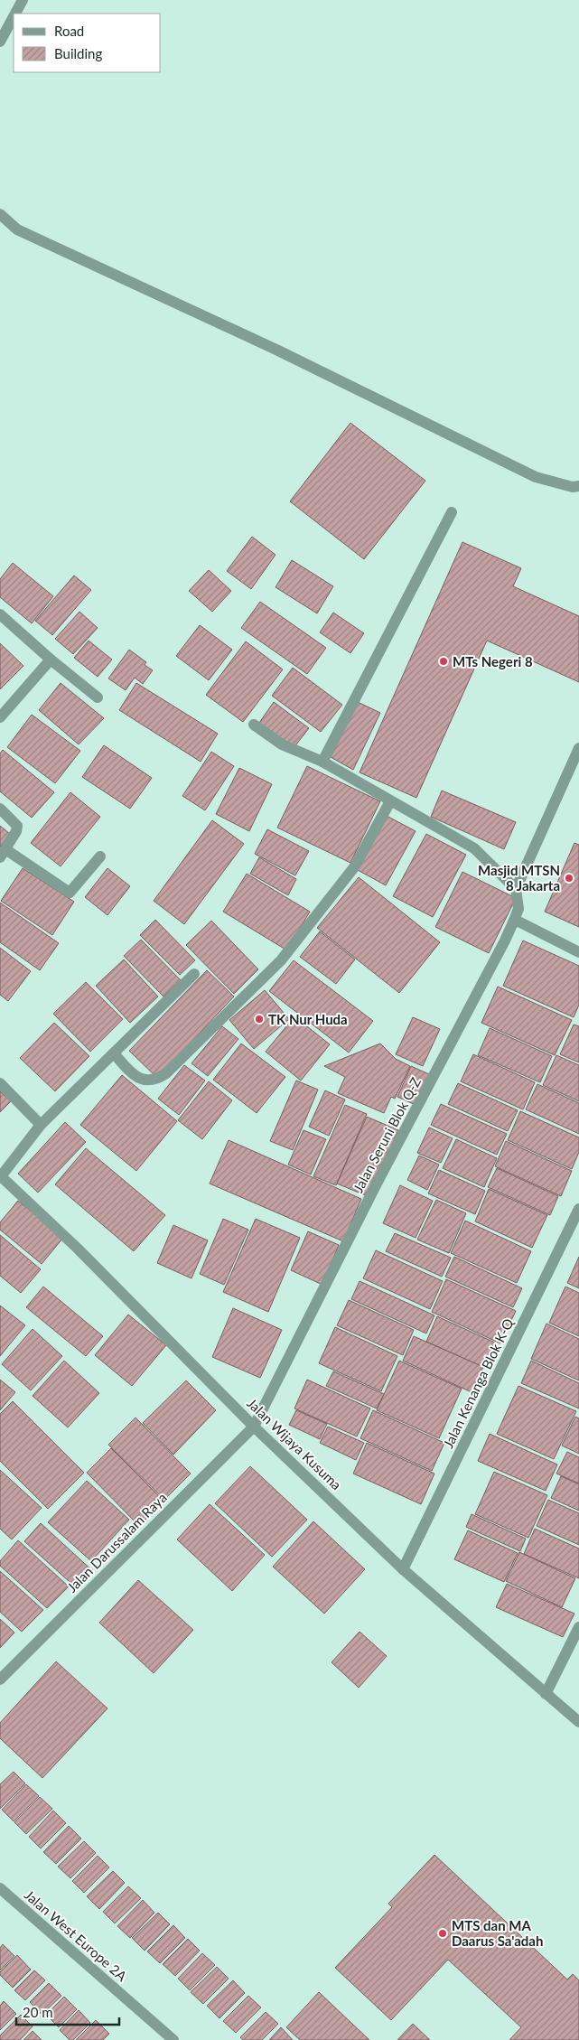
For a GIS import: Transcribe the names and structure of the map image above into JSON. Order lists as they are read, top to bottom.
{
  "streets": {
    "street": [
      "Jalan Seruni Blok Q-Z",
      "Jalan Kenanga Blok K-Q",
      "Jalan Wijaya Kusuma",
      "Jalan Darussalam Raya",
      "Jalan West Europe 2A"
    ]
  },
  "crossings": [
    ["Jalan Seruni Blok Q-Z", "Jalan Wijaya Kusuma"],
    ["Jalan Seruni Blok Q-Z", "Jalan Darussalam Raya"],
    ["Jalan Kenanga Blok K-Q", "Jalan Wijaya Kusuma"],
    ["Jalan Wijaya Kusuma", "Jalan Darussalam Raya"]
  ],
  "places": [
    "MTs Negeri 8",
    "Masjid MTSN 8 Jakarta",
    "TK Nur Huda",
    "MTS dan MA Daarus Sa'adah"
  ],
  "legend": ["Road", "Building"],
  "scale_bar": "20 m"
}
